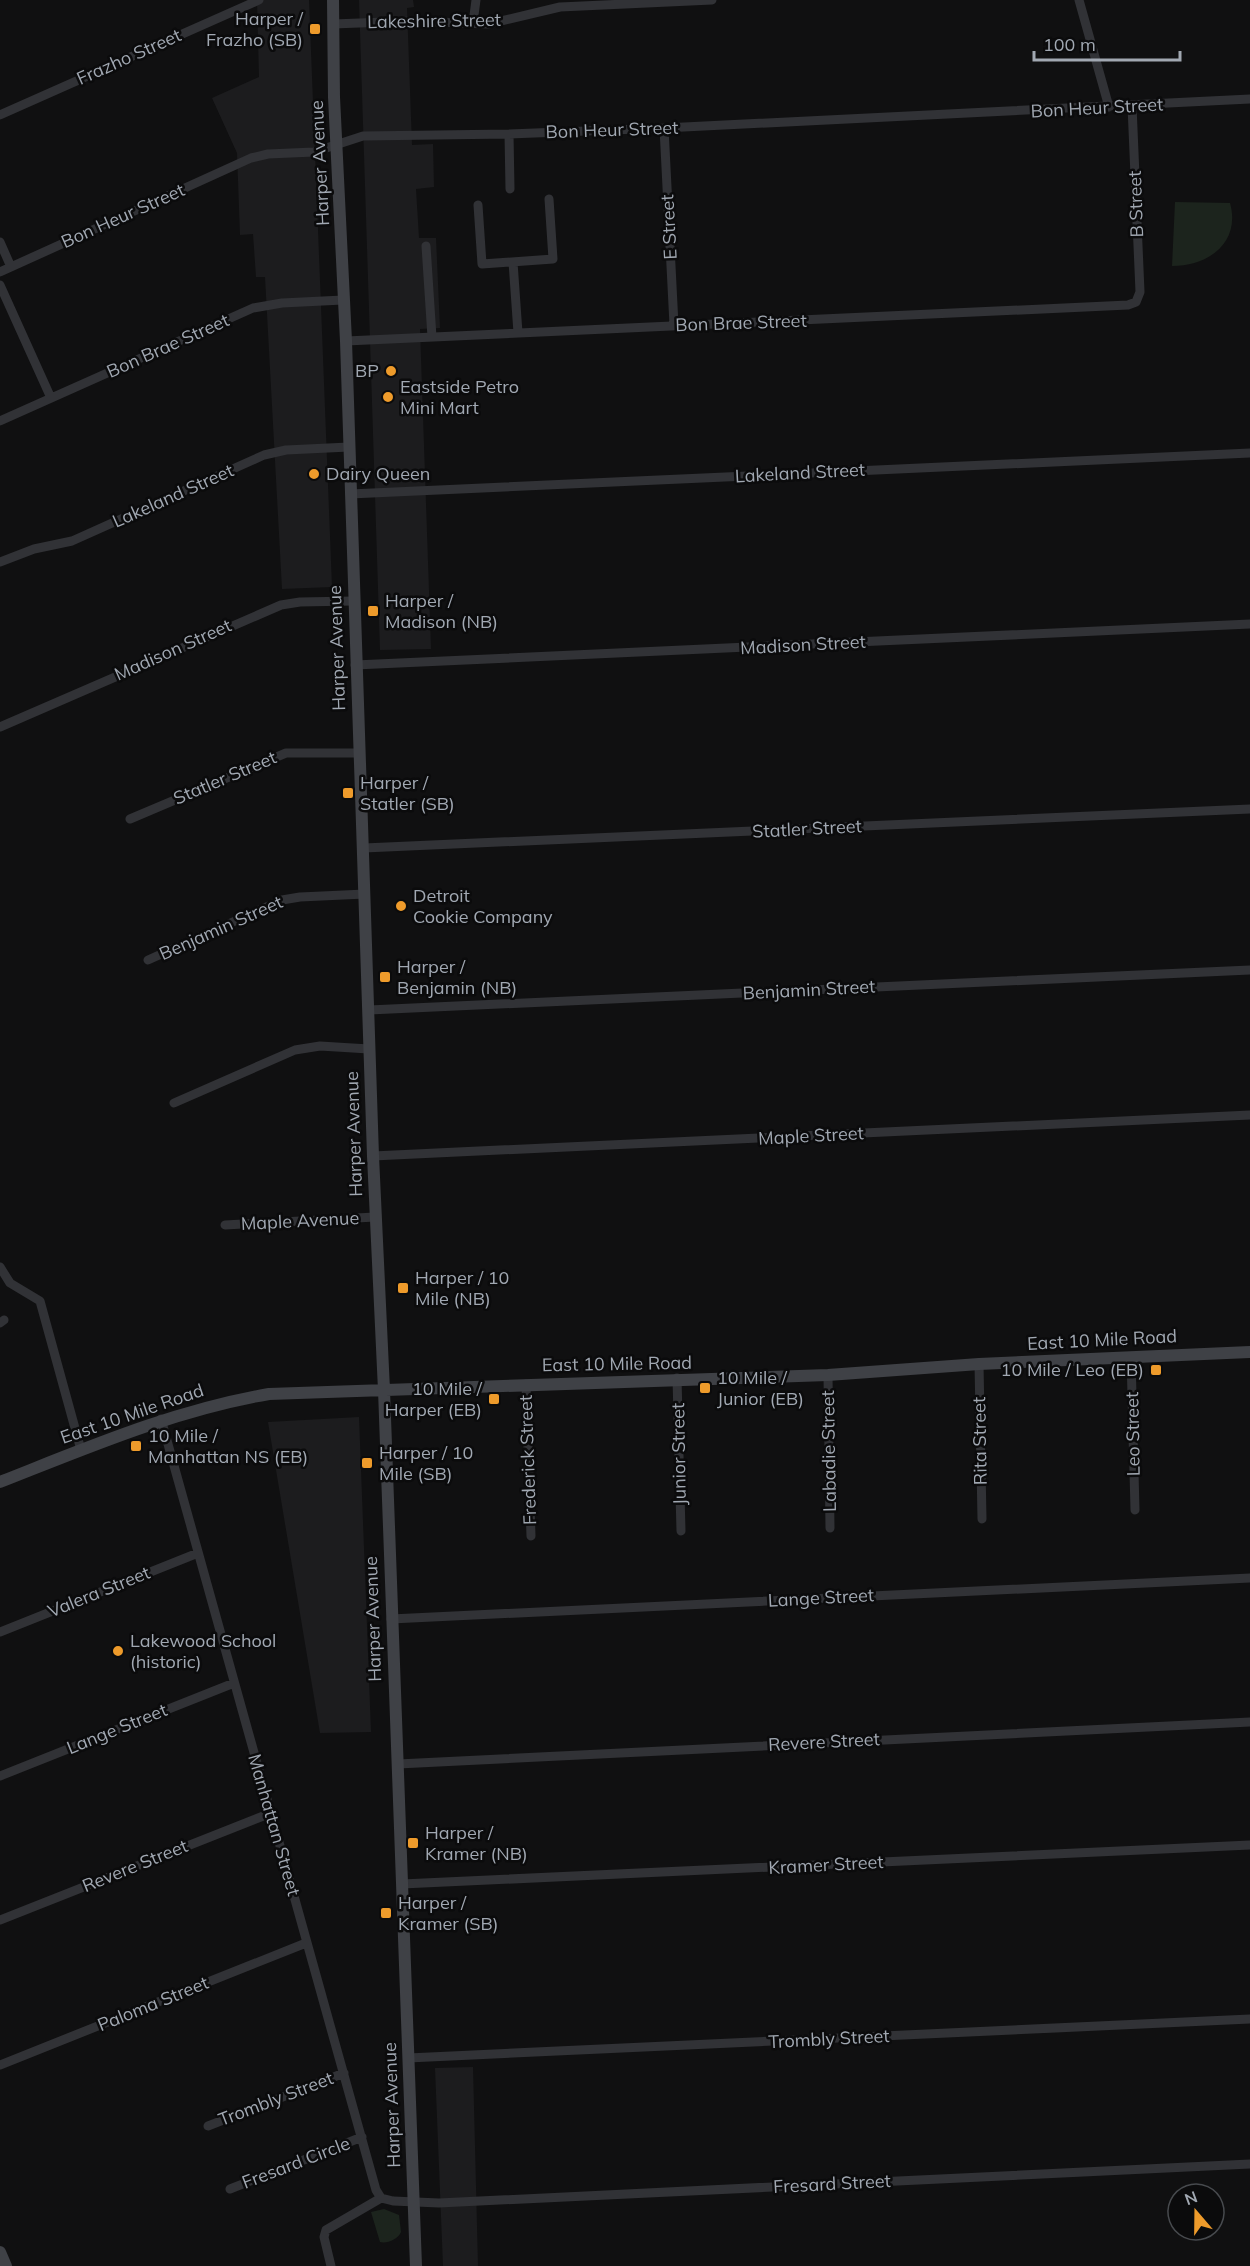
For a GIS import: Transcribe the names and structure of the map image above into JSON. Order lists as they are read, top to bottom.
{
  "streets": {
    "main road": ["Harper Avenue", "East 10 Mile Road"],
    "street": [
      "Lakeshire Street",
      "Frazho Street",
      "Bon Heur Street",
      "B Street",
      "E Street",
      "Bon Brae Street",
      "Lakeland Street",
      "Madison Street",
      "Statler Street",
      "Benjamin Street",
      "Maple Street",
      "Maple Avenue",
      "Leo Street",
      "Rita Street",
      "Labadie Street",
      "Junior Street",
      "Frederick Street",
      "Valera Street",
      "Lange Street",
      "Revere Street",
      "Manhattan Street",
      "Kramer Street",
      "Paloma Street",
      "Trombly Street",
      "Fresard Circle",
      "Fresard Street"
    ]
  },
  "crossings": [
    ["Lakeshire Street", "Harper Avenue"],
    ["Bon Heur Street", "Harper Avenue"],
    ["Bon Heur Street", "B Street"],
    ["Bon Heur Street", "E Street"],
    ["Harper Avenue", "Bon Brae Street"],
    ["Harper Avenue", "Lakeland Street"],
    ["Harper Avenue", "Madison Street"],
    ["Harper Avenue", "Statler Street"],
    ["Harper Avenue", "Benjamin Street"],
    ["Harper Avenue", "Maple Street"],
    ["Harper Avenue", "Maple Avenue"],
    ["Harper Avenue", "East 10 Mile Road"],
    ["Harper Avenue", "Lange Street"],
    ["Harper Avenue", "Revere Street"],
    ["Harper Avenue", "Kramer Street"],
    ["Harper Avenue", "Trombly Street"],
    ["Harper Avenue", "Fresard Street"],
    ["B Street", "Bon Brae Street"],
    ["E Street", "Bon Brae Street"],
    ["East 10 Mile Road", "Leo Street"],
    ["East 10 Mile Road", "Rita Street"],
    ["East 10 Mile Road", "Labadie Street"],
    ["East 10 Mile Road", "Junior Street"],
    ["East 10 Mile Road", "Frederick Street"],
    ["East 10 Mile Road", "Manhattan Street"],
    ["Valera Street", "Manhattan Street"],
    ["Lange Street", "Manhattan Street"],
    ["Revere Street", "Manhattan Street"],
    ["Manhattan Street", "Paloma Street"],
    ["Manhattan Street", "Trombly Street"],
    ["Manhattan Street", "Fresard Circle"]
  ],
  "places": {
    "transit": [
      "Harper / Frazho (SB)",
      "Harper / Madison (NB)",
      "Harper / Statler (SB)",
      "Harper / Benjamin (NB)",
      "Harper / 10 Mile (NB)",
      "10 Mile / Leo (EB)",
      "10 Mile / Junior (EB)",
      "10 Mile / Harper (EB)",
      "10 Mile / Manhattan NS (EB)",
      "Harper / 10 Mile (SB)",
      "Harper / Kramer (NB)",
      "Harper / Kramer (SB)"
    ],
    "other": [
      "BP",
      "Eastside Petro Mini Mart",
      "Dairy Queen",
      "Detroit Cookie Company",
      "Lakewood School (historic)"
    ]
  },
  "scale_bar": "100 m",
  "north": "top"
}
